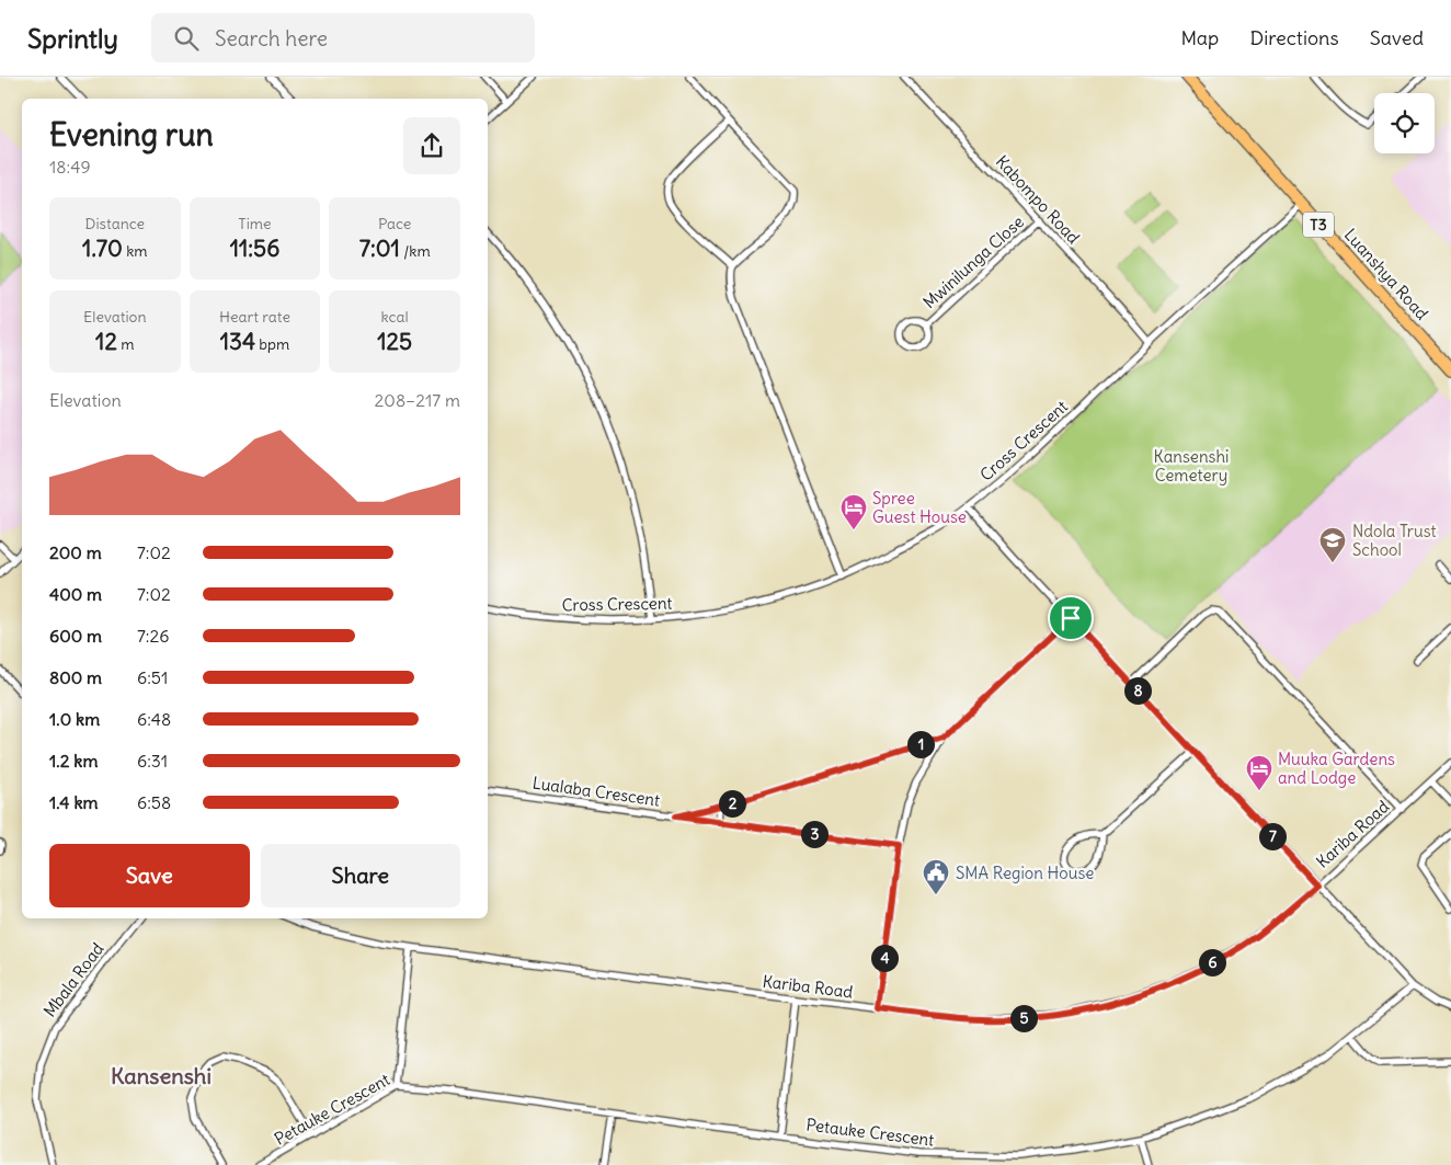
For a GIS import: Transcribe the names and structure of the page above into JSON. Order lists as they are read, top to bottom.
{
  "streets": {
    "highway": ["T3", "Luanshya Road"],
    "street": [
      "Kabompo Road",
      "Mwinilunga Close",
      "Cross Crescent",
      "Lualaba Crescent",
      "Kariba Road",
      "Mbala Road",
      "Petauke Crescent"
    ]
  },
  "crossings": [
    ["Kabompo Road", "Mwinilunga Close"],
    ["Kabompo Road", "Cross Crescent"],
    ["Luanshya Road", "Cross Crescent"]
  ],
  "districts": ["Kansenshi"],
  "parks": ["Kansenshi Cemetery"],
  "places": {
    "hotel": ["Spree Guest House", "Muuka Gardens and Lodge"],
    "school or university": ["Ndola Trust School"],
    "public building": ["SMA Region House"]
  },
  "page": {
    "header": "Sprintly",
    "search": "Search here",
    "nav": ["Map", "Directions", "Saved"],
    "heading": ["Evening run", "18:49"],
    "stats": [
      ["Distance", "1.70 km"],
      ["Time", "11:56"],
      ["Pace", "7:01 /km"],
      ["Elevation", "12 m"],
      ["Heart rate", "134 bpm"],
      ["kcal", "125"]
    ],
    "chart": ["Elevation", "208–217 m"],
    "list": [
      {
        "name": "200 m",
        "note": "7:02"
      },
      {
        "name": "400 m",
        "note": "7:02"
      },
      {
        "name": "600 m",
        "note": "7:26"
      },
      {
        "name": "800 m",
        "note": "6:51"
      },
      {
        "name": "1.0 km",
        "note": "6:48"
      },
      {
        "name": "1.2 km",
        "note": "6:31"
      },
      {
        "name": "1.4 km",
        "note": "6:58"
      }
    ],
    "pins": [
      "8",
      "1",
      "2",
      "3",
      "7",
      "4",
      "6",
      "5"
    ],
    "buttons": ["Save", "Share"]
  }
}
